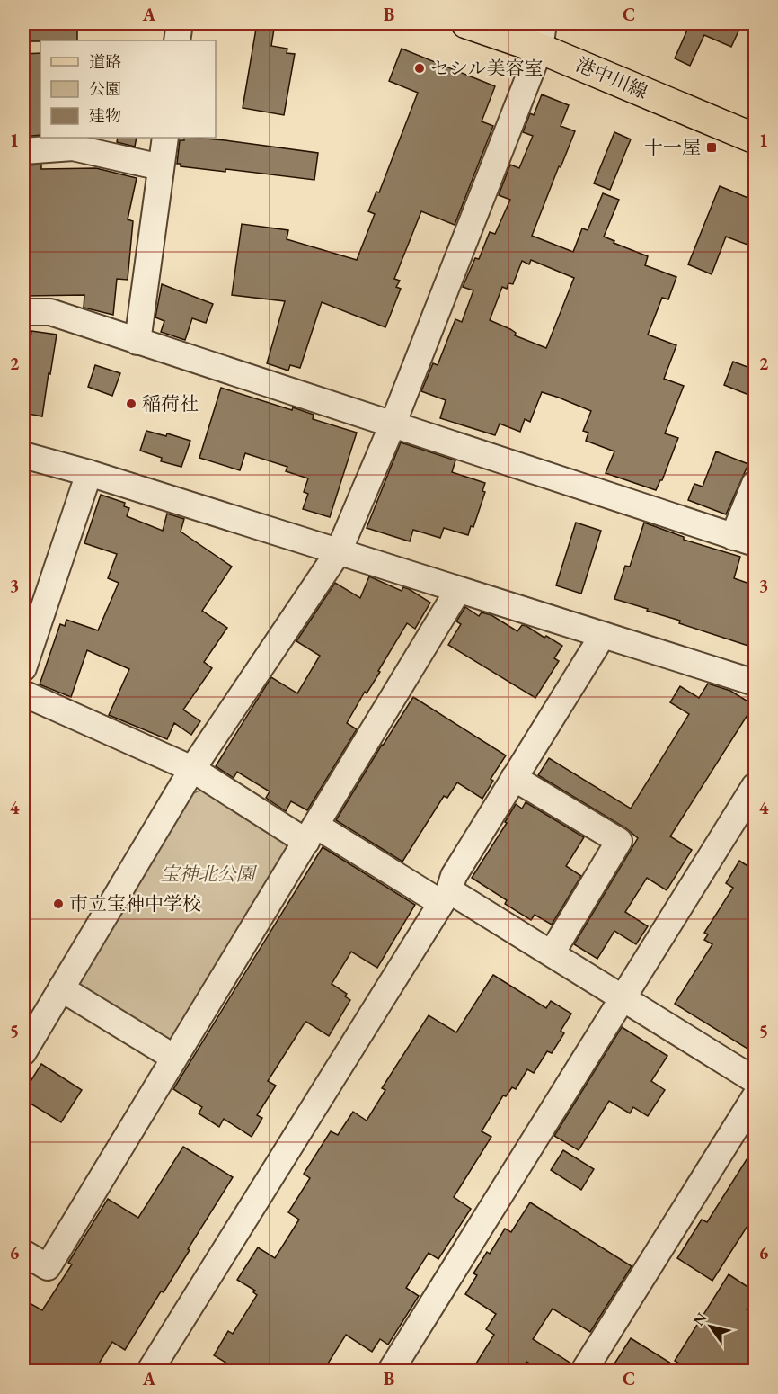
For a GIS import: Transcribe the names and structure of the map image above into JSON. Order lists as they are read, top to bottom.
{
  "streets": {
    "main road": ["港中川線"]
  },
  "parks": ["宝神北公園"],
  "places": {
    "other": ["セシル美容室", "稲荷社", "市立宝神中学校"],
    "transit": ["十一屋"]
  },
  "legend": ["道路", "公園", "建物"],
  "north": "top left",
  "grid": {
    "columns": ["A", "B", "C"],
    "rows": [
      "1",
      "2",
      "3",
      "4",
      "5",
      "6"
    ]
  }
}
